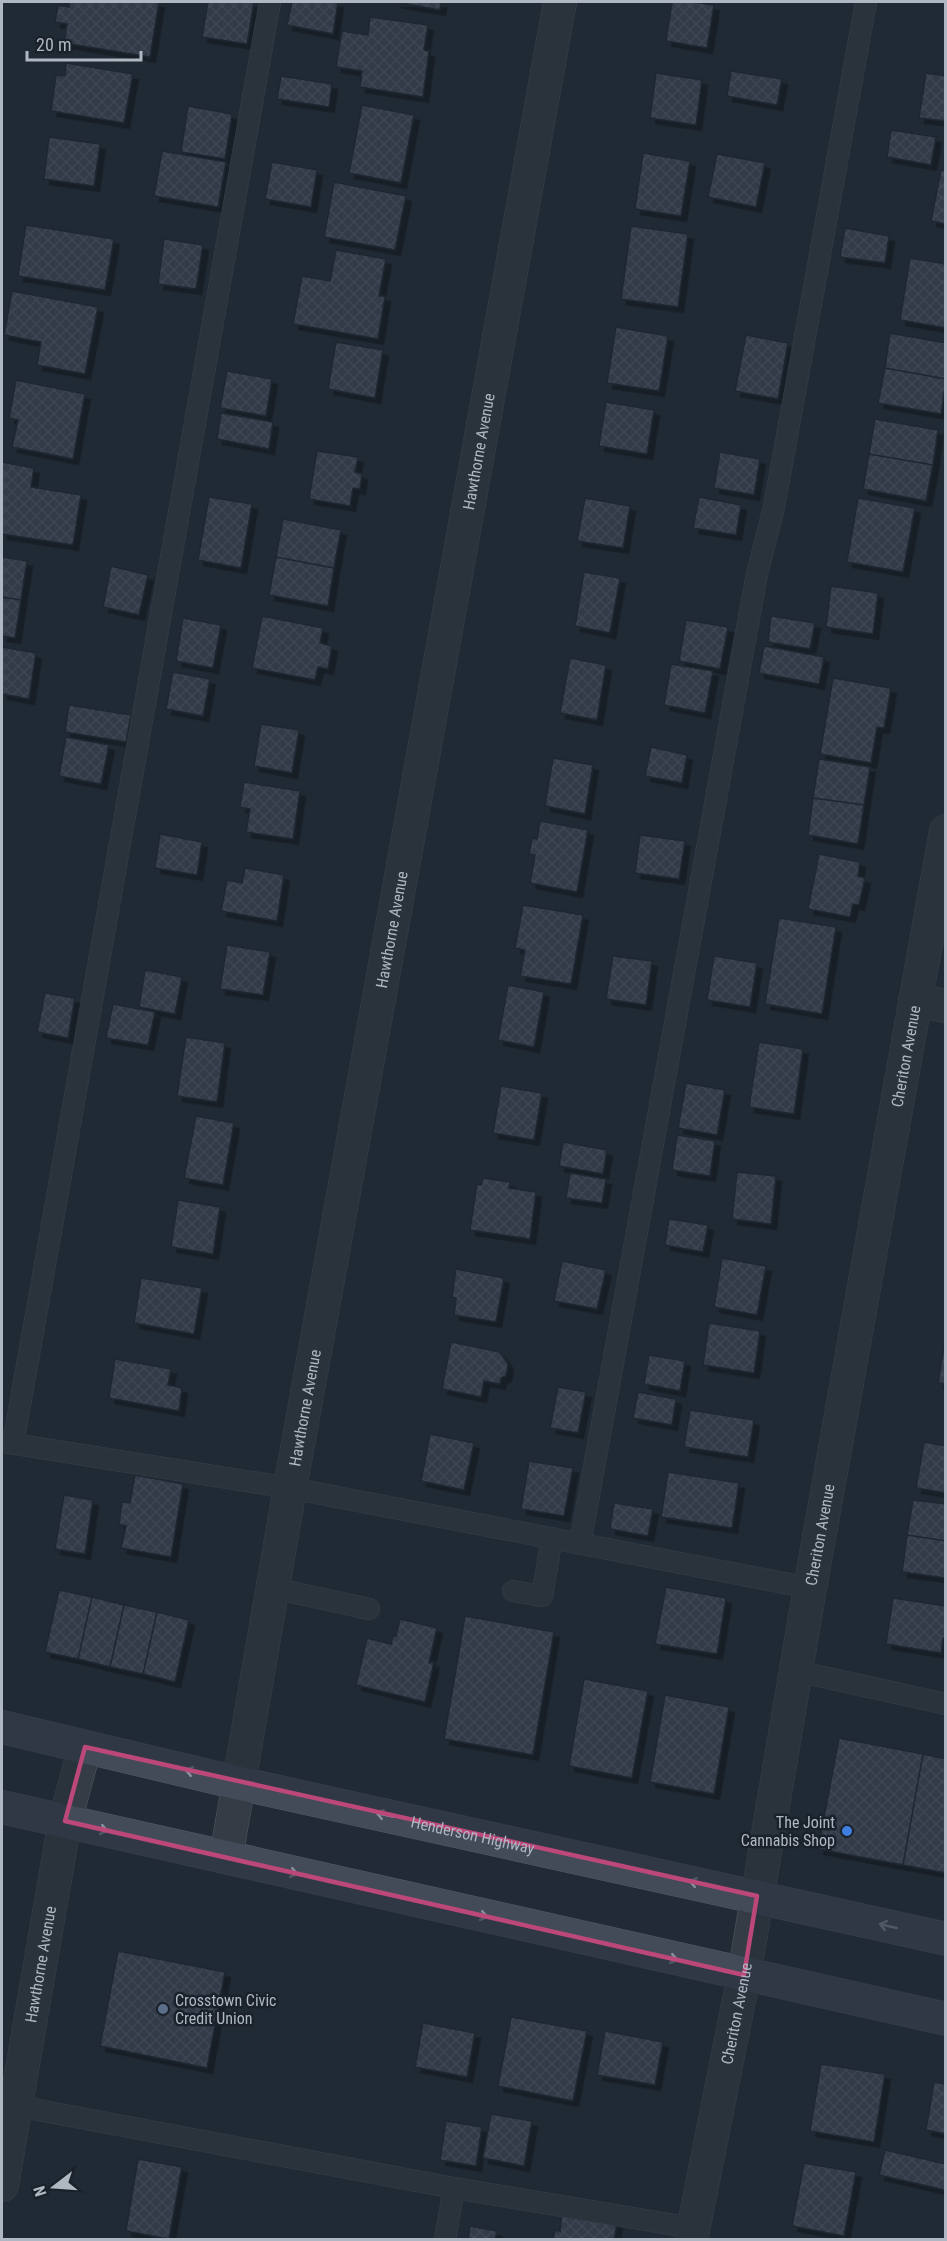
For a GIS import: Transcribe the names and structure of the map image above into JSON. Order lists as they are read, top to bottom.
{
  "streets": {
    "main road": ["Henderson Highway"],
    "street": ["Hawthorne Avenue", "Cheriton Avenue"]
  },
  "crossings": [
    ["Hawthorne Avenue", "Henderson Highway"],
    ["Cheriton Avenue", "Henderson Highway"]
  ],
  "places": ["The Joint Cannabis Shop", "Crosstown Civic Credit Union"],
  "scale_bar": "20 m",
  "north": "left"
}
